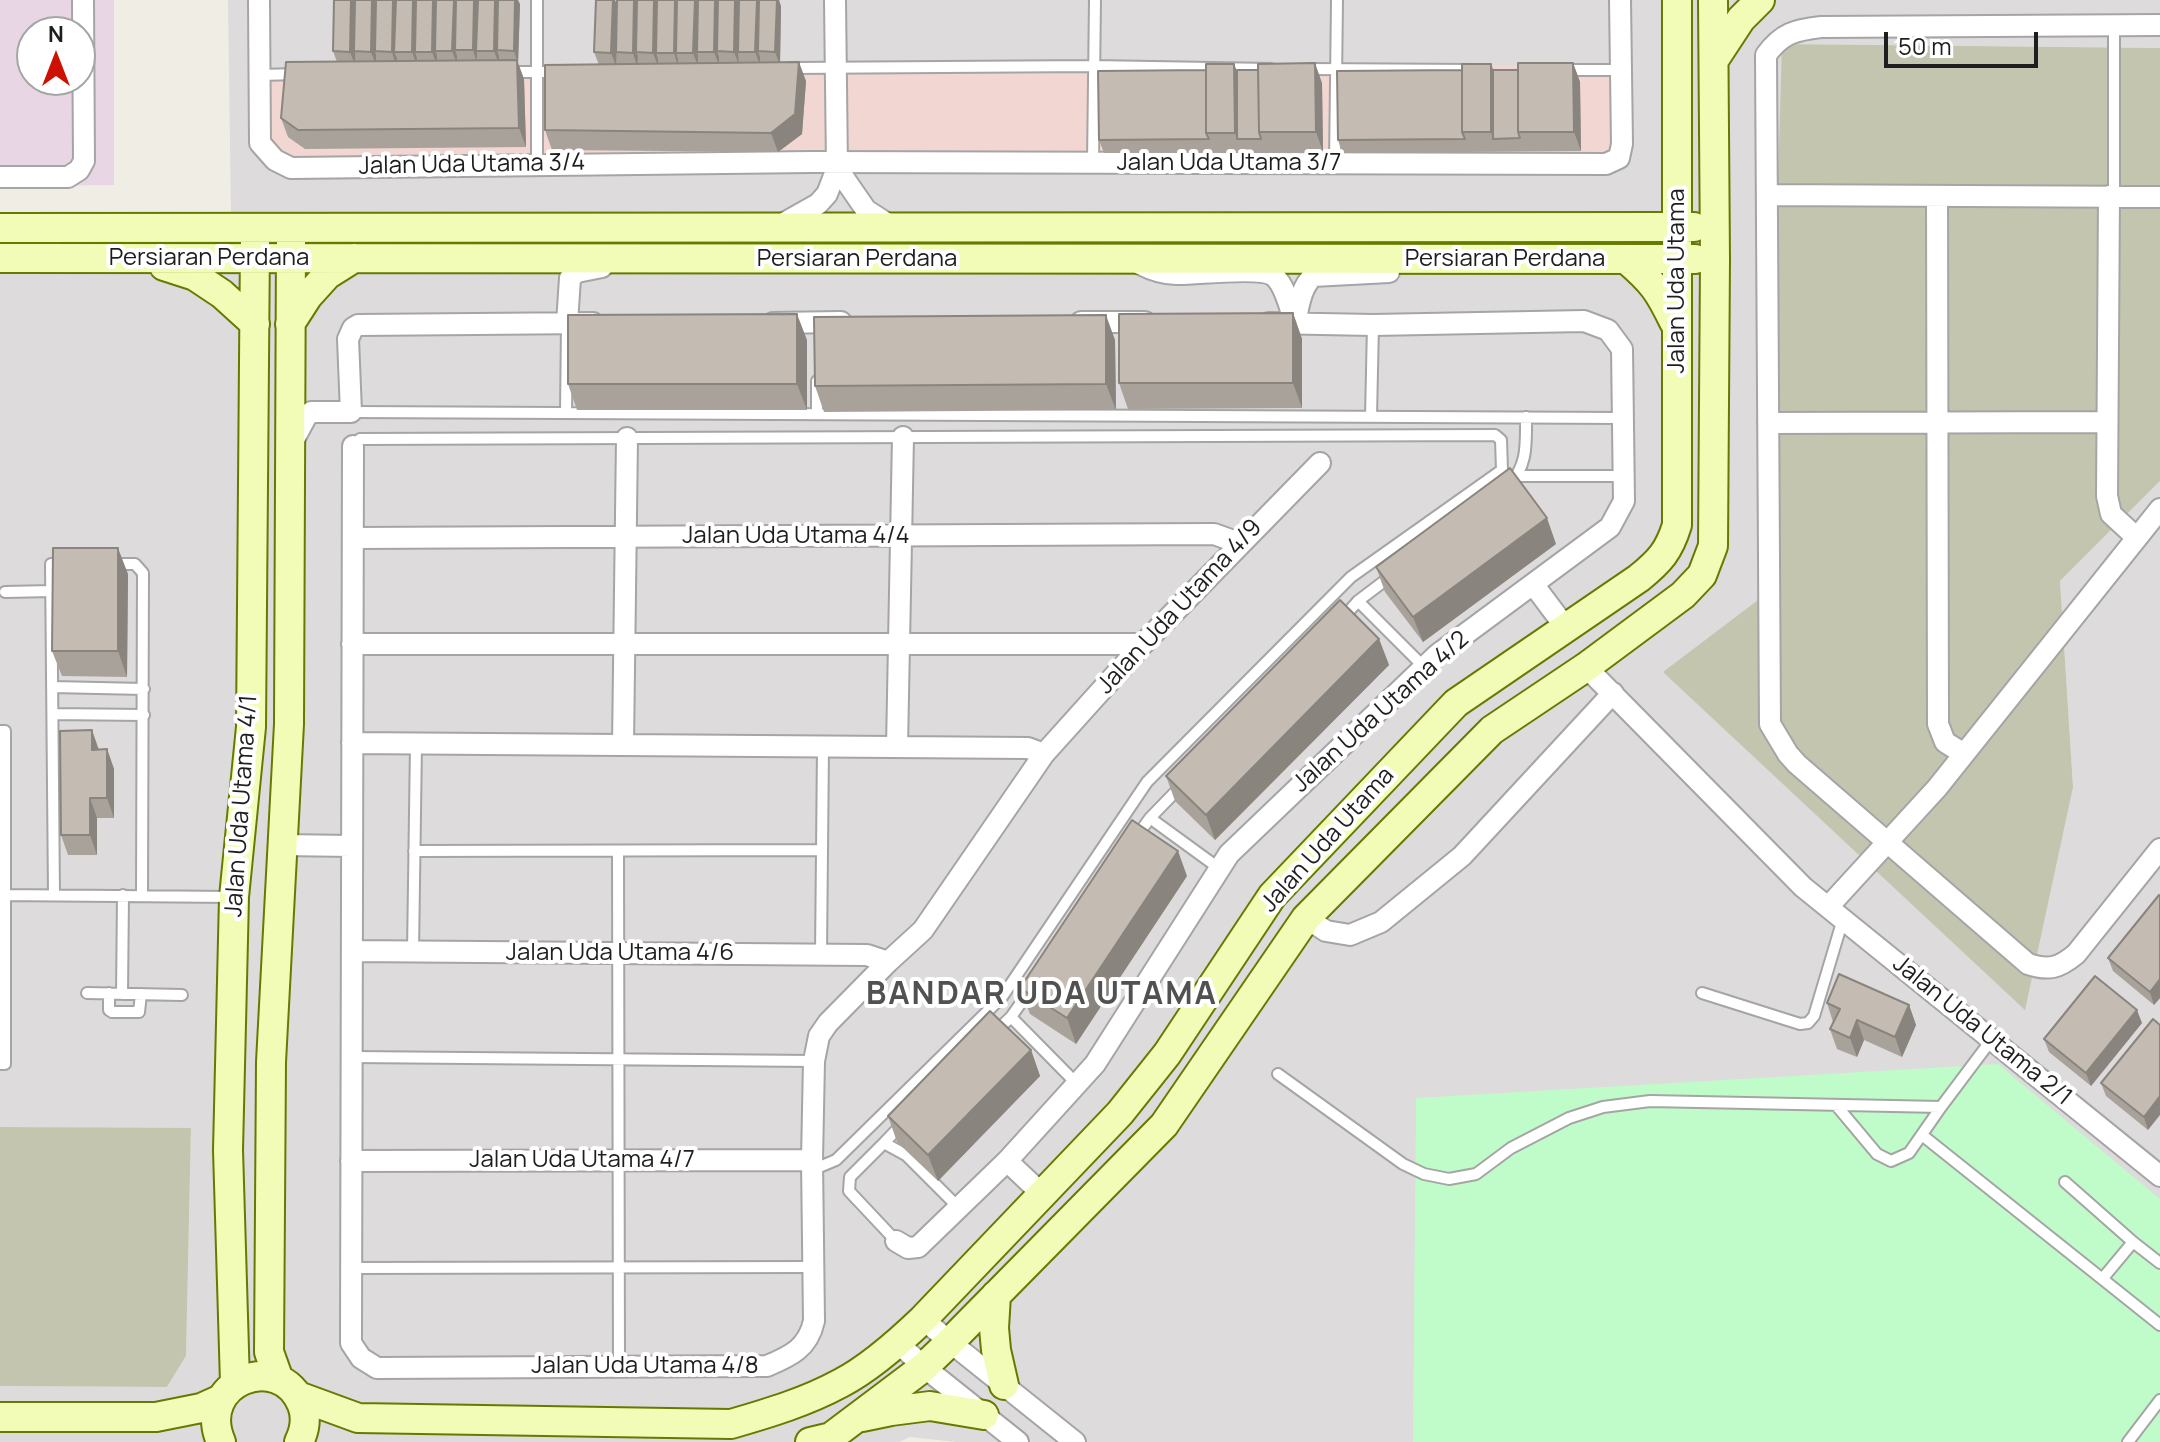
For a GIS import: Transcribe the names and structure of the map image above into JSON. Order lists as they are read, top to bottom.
{
  "streets": {
    "street": [
      "Jalan Uda Utama 3/7",
      "Jalan Uda Utama 3/4",
      "Persiaran Perdana",
      "Jalan Uda Utama",
      "Jalan Uda Utama 4/4",
      "Jalan Uda Utama 4/9",
      "Jalan Uda Utama 4/2",
      "Jalan Uda Utama 4/1",
      "Jalan Uda Utama 4/6",
      "Jalan Uda Utama 2/1",
      "Jalan Uda Utama 4/7",
      "Jalan Uda Utama 4/8"
    ]
  },
  "crossings": [
    ["Jalan Uda Utama 3/7", "Jalan Uda Utama 3/4"],
    ["Persiaran Perdana", "Jalan Uda Utama"],
    ["Persiaran Perdana", "Jalan Uda Utama 4/1"],
    ["Jalan Uda Utama", "Jalan Uda Utama 4/1"],
    ["Jalan Uda Utama", "Jalan Uda Utama 2/1"],
    ["Jalan Uda Utama 4/4", "Jalan Uda Utama 4/9"],
    ["Jalan Uda Utama 4/9", "Jalan Uda Utama 4/6"],
    ["Jalan Uda Utama 4/9", "Jalan Uda Utama 4/8"],
    ["Jalan Uda Utama 4/6", "Jalan Uda Utama 4/8"],
    ["Jalan Uda Utama 4/7", "Jalan Uda Utama 4/8"]
  ],
  "districts": ["BANDAR UDA UTAMA"],
  "scale_bar": "50 m",
  "north": "top"
}
